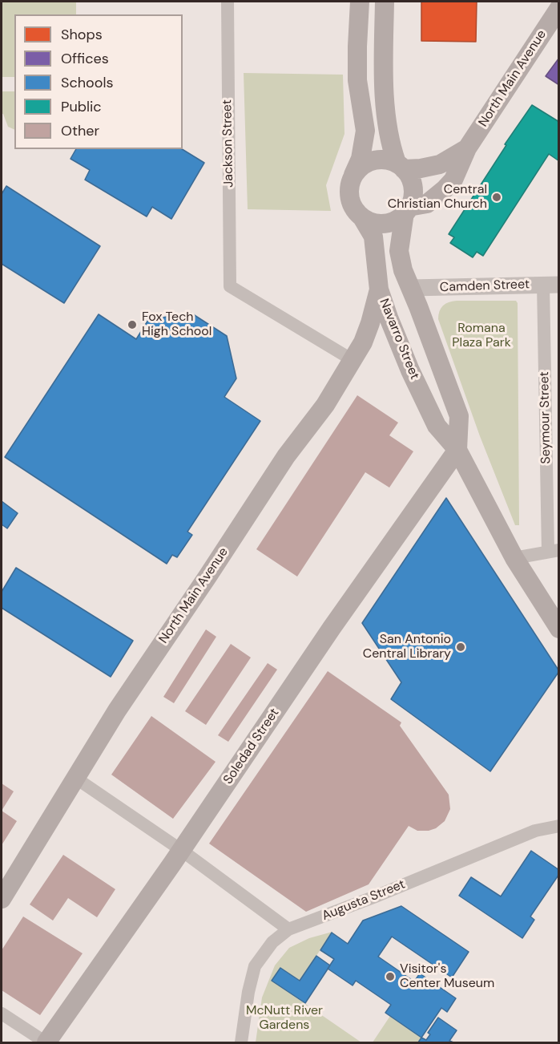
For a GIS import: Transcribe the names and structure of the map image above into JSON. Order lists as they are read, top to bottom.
{
  "streets": {
    "main road": ["North Main Avenue", "Navarro Street", "Soledad Street"],
    "street": [
      "Jackson Street",
      "Camden Street",
      "Seymour Street",
      "Augusta Street"
    ]
  },
  "crossings": [
    ["North Main Avenue", "Jackson Street"],
    ["North Main Avenue", "Navarro Street"],
    ["Camden Street", "Seymour Street"],
    ["Navarro Street", "Soledad Street"]
  ],
  "parks": ["Romana Plaza Park", "McNutt River Gardens"],
  "places": [
    "Central Christian Church",
    "Fox Tech High School",
    "San Antonio Central Library",
    "Visitor's Center Museum"
  ],
  "legend": [
    "Shops",
    "Offices",
    "Schools",
    "Public",
    "Other"
  ]
}
